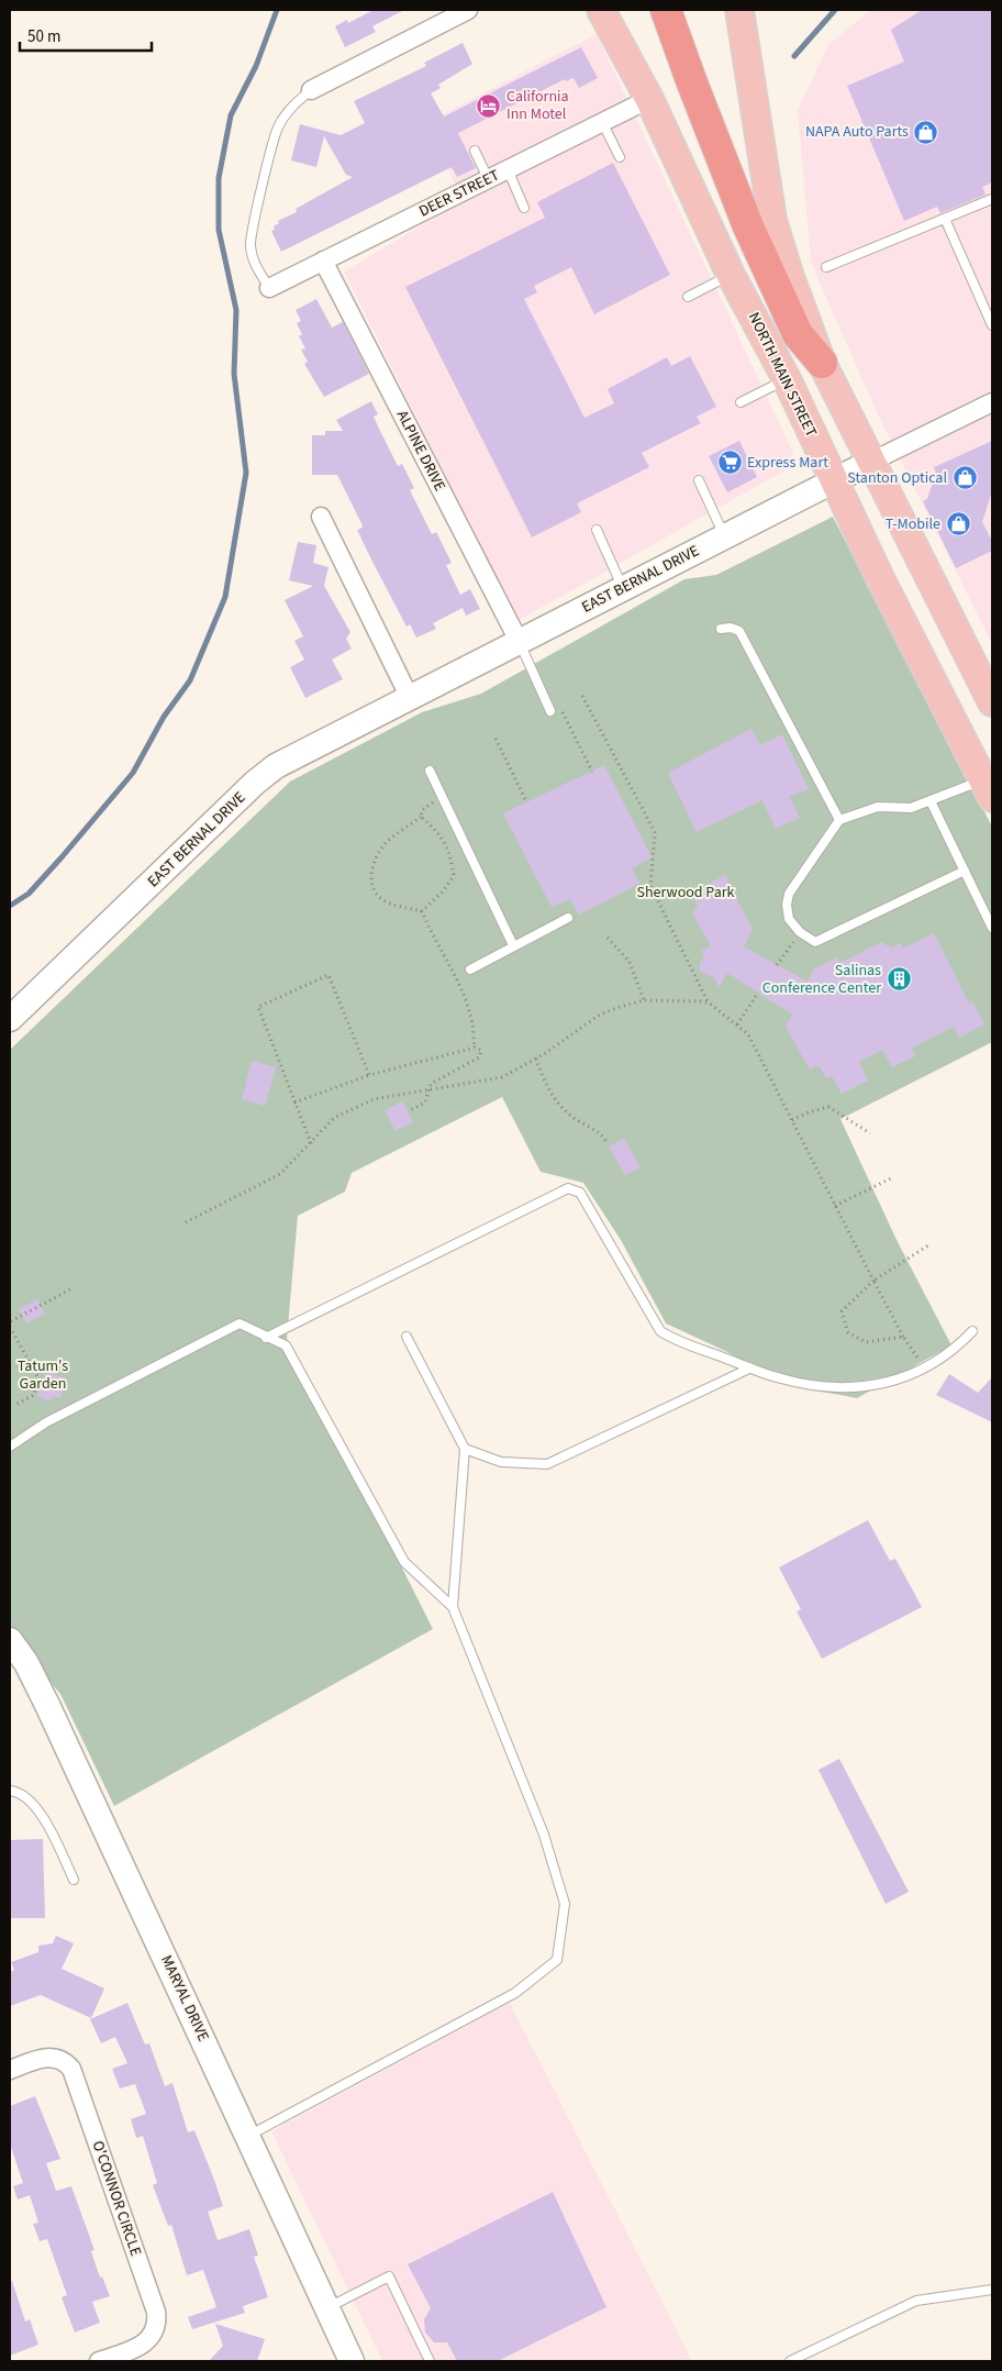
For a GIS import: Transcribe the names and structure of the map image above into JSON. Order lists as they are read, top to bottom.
{
  "streets": {
    "main road": ["NORTH MAIN STREET", "EAST BERNAL DRIVE", "MARYAL DRIVE"],
    "street": ["DEER STREET", "ALPINE DRIVE", "O'CONNOR CIRCLE"]
  },
  "crossings": [
    ["DEER STREET", "NORTH MAIN STREET"],
    ["DEER STREET", "ALPINE DRIVE"],
    ["NORTH MAIN STREET", "EAST BERNAL DRIVE"],
    ["ALPINE DRIVE", "EAST BERNAL DRIVE"]
  ],
  "parks": ["Sherwood Park", "Tatum's Garden"],
  "places": {
    "hotel": ["California Inn Motel"],
    "shop": ["NAPA Auto Parts", "Stanton Optical", "T-Mobile"],
    "supermarket": ["Express Mart"],
    "building": ["Salinas Conference Center"]
  },
  "scale_bar": "50 m"
}
